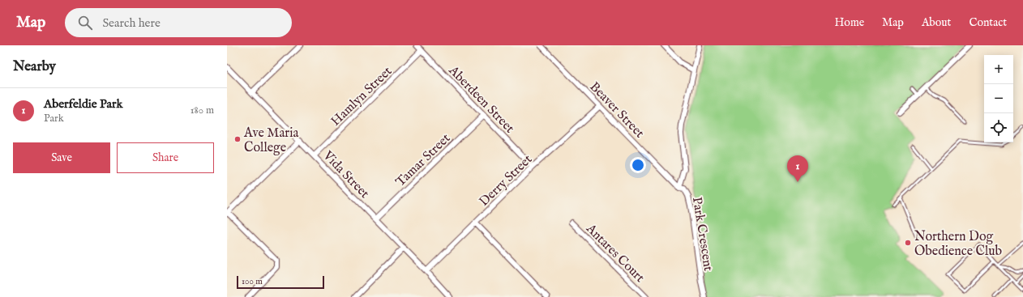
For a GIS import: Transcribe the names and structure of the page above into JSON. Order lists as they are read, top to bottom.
{
  "streets": {
    "street": [
      "Hamlyn Street",
      "Aberdeen Street",
      "Beaver Street",
      "Tamar Street",
      "Vida Street",
      "Derry Street",
      "Park Crescent",
      "Antares Court"
    ]
  },
  "crossings": [
    ["Hamlyn Street", "Aberdeen Street"],
    ["Hamlyn Street", "Vida Street"],
    ["Aberdeen Street", "Tamar Street"],
    ["Aberdeen Street", "Derry Street"],
    ["Beaver Street", "Derry Street"],
    ["Beaver Street", "Park Crescent"],
    ["Tamar Street", "Vida Street"],
    ["Vida Street", "Derry Street"]
  ],
  "places": ["Ave Maria College", "Northern Dog Obedience Club"],
  "scale_bar": "100 m",
  "page": {
    "header": "Map",
    "search": "Search here",
    "nav": [
      "Home",
      "Map",
      "About",
      "Contact"
    ],
    "heading": "Nearby",
    "map_buttons": ["+", "−"],
    "list": [
      {
        "mark": "1",
        "name": "Aberfeldie Park",
        "note": "Park",
        "value": "180 m"
      }
    ],
    "buttons": ["Save", "Share"],
    "pins": "1",
    "scale": "100 m"
  }
}
